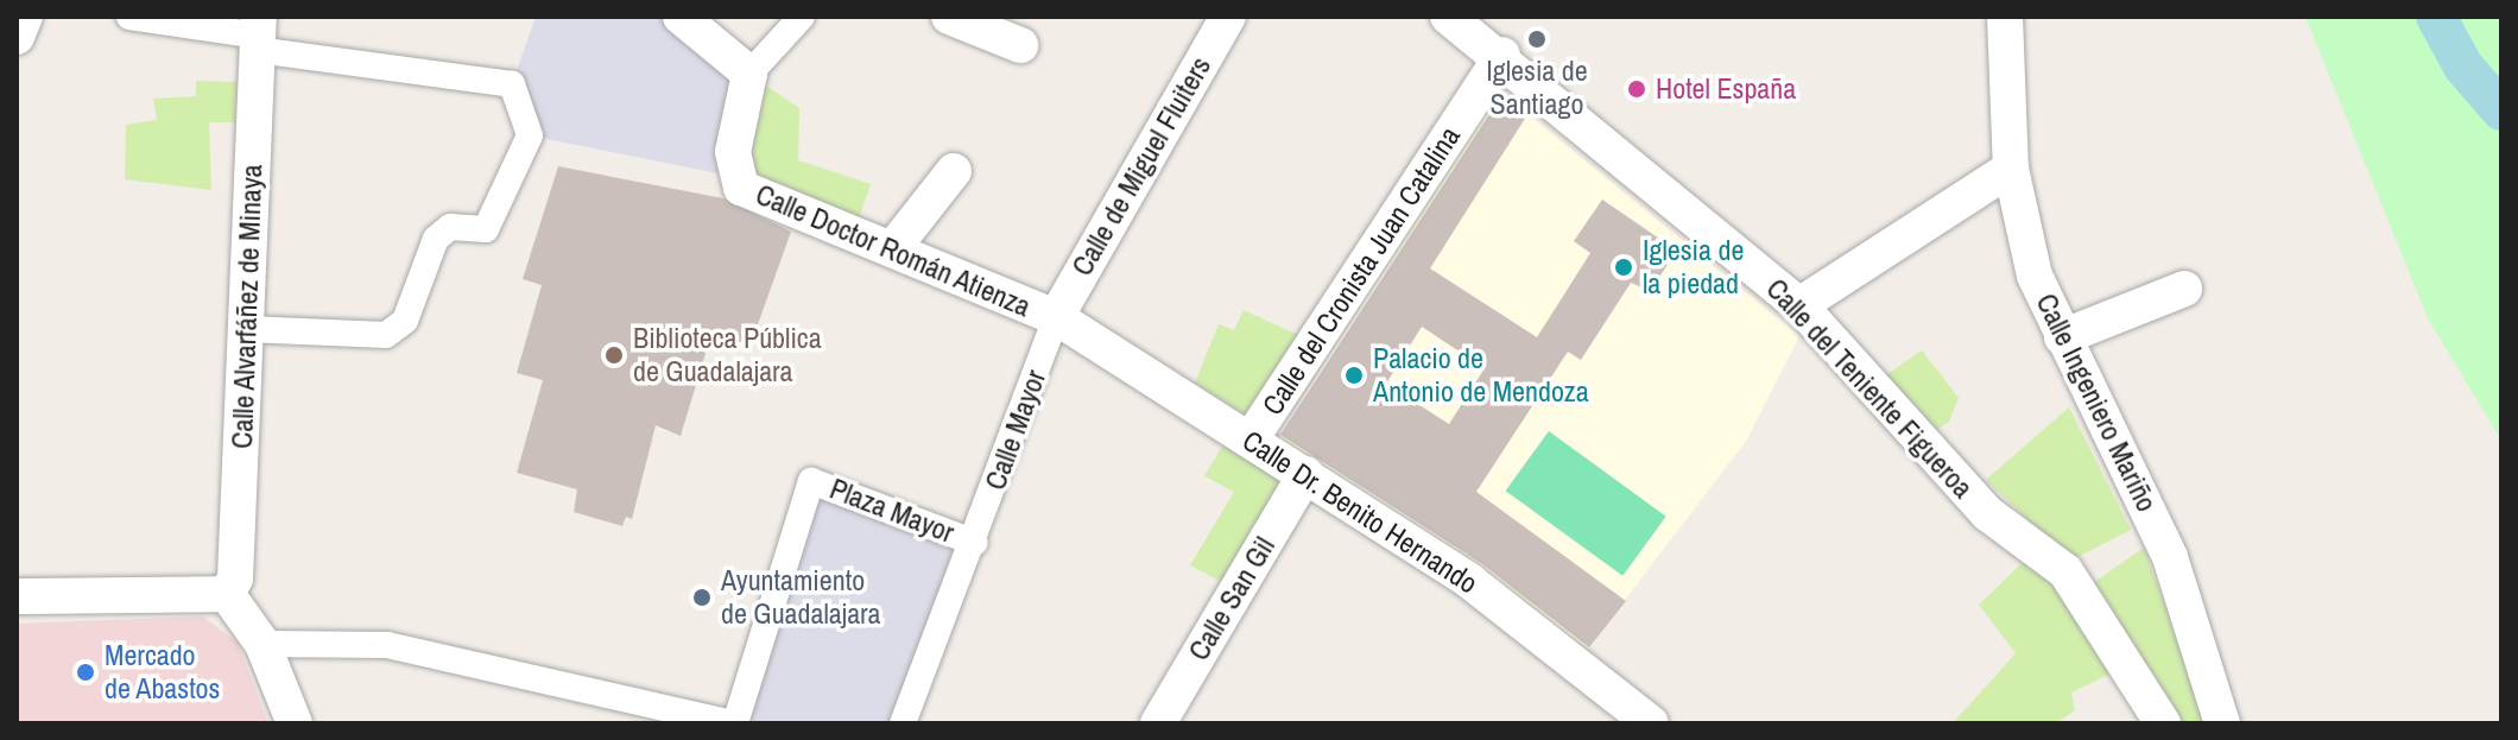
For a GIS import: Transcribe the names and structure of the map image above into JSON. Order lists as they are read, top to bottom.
{
  "streets": {
    "street": [
      "Calle de Miguel Fluiters",
      "Calle Doctor Román Atienza",
      "Calle del Cronista Juan Catalina",
      "Calle Alvarfáñez de Minaya",
      "Calle del Teniente Figueroa",
      "Calle Ingeniero Mariño",
      "Calle Mayor",
      "Plaza Mayor",
      "Calle Dr. Benito Hernando",
      "Calle San Gil"
    ]
  },
  "crossings": [
    ["Calle de Miguel Fluiters", "Calle Doctor Román Atienza"],
    ["Calle de Miguel Fluiters", "Calle Mayor"],
    ["Calle de Miguel Fluiters", "Calle Dr. Benito Hernando"],
    ["Calle Doctor Román Atienza", "Calle Mayor"],
    ["Calle Doctor Román Atienza", "Calle Dr. Benito Hernando"],
    ["Calle del Cronista Juan Catalina", "Calle del Teniente Figueroa"],
    ["Calle del Cronista Juan Catalina", "Calle Dr. Benito Hernando"],
    ["Calle Mayor", "Plaza Mayor"],
    ["Calle Mayor", "Calle Dr. Benito Hernando"],
    ["Calle Dr. Benito Hernando", "Calle San Gil"]
  ],
  "places": [
    "Iglesia de Santiago",
    "Hotel España",
    "Iglesia de la piedad",
    "Biblioteca Pública de Guadalajara",
    "Palacio de Antonio de Mendoza",
    "Ayuntamiento de Guadalajara",
    "Mercado de Abastos"
  ]
}
